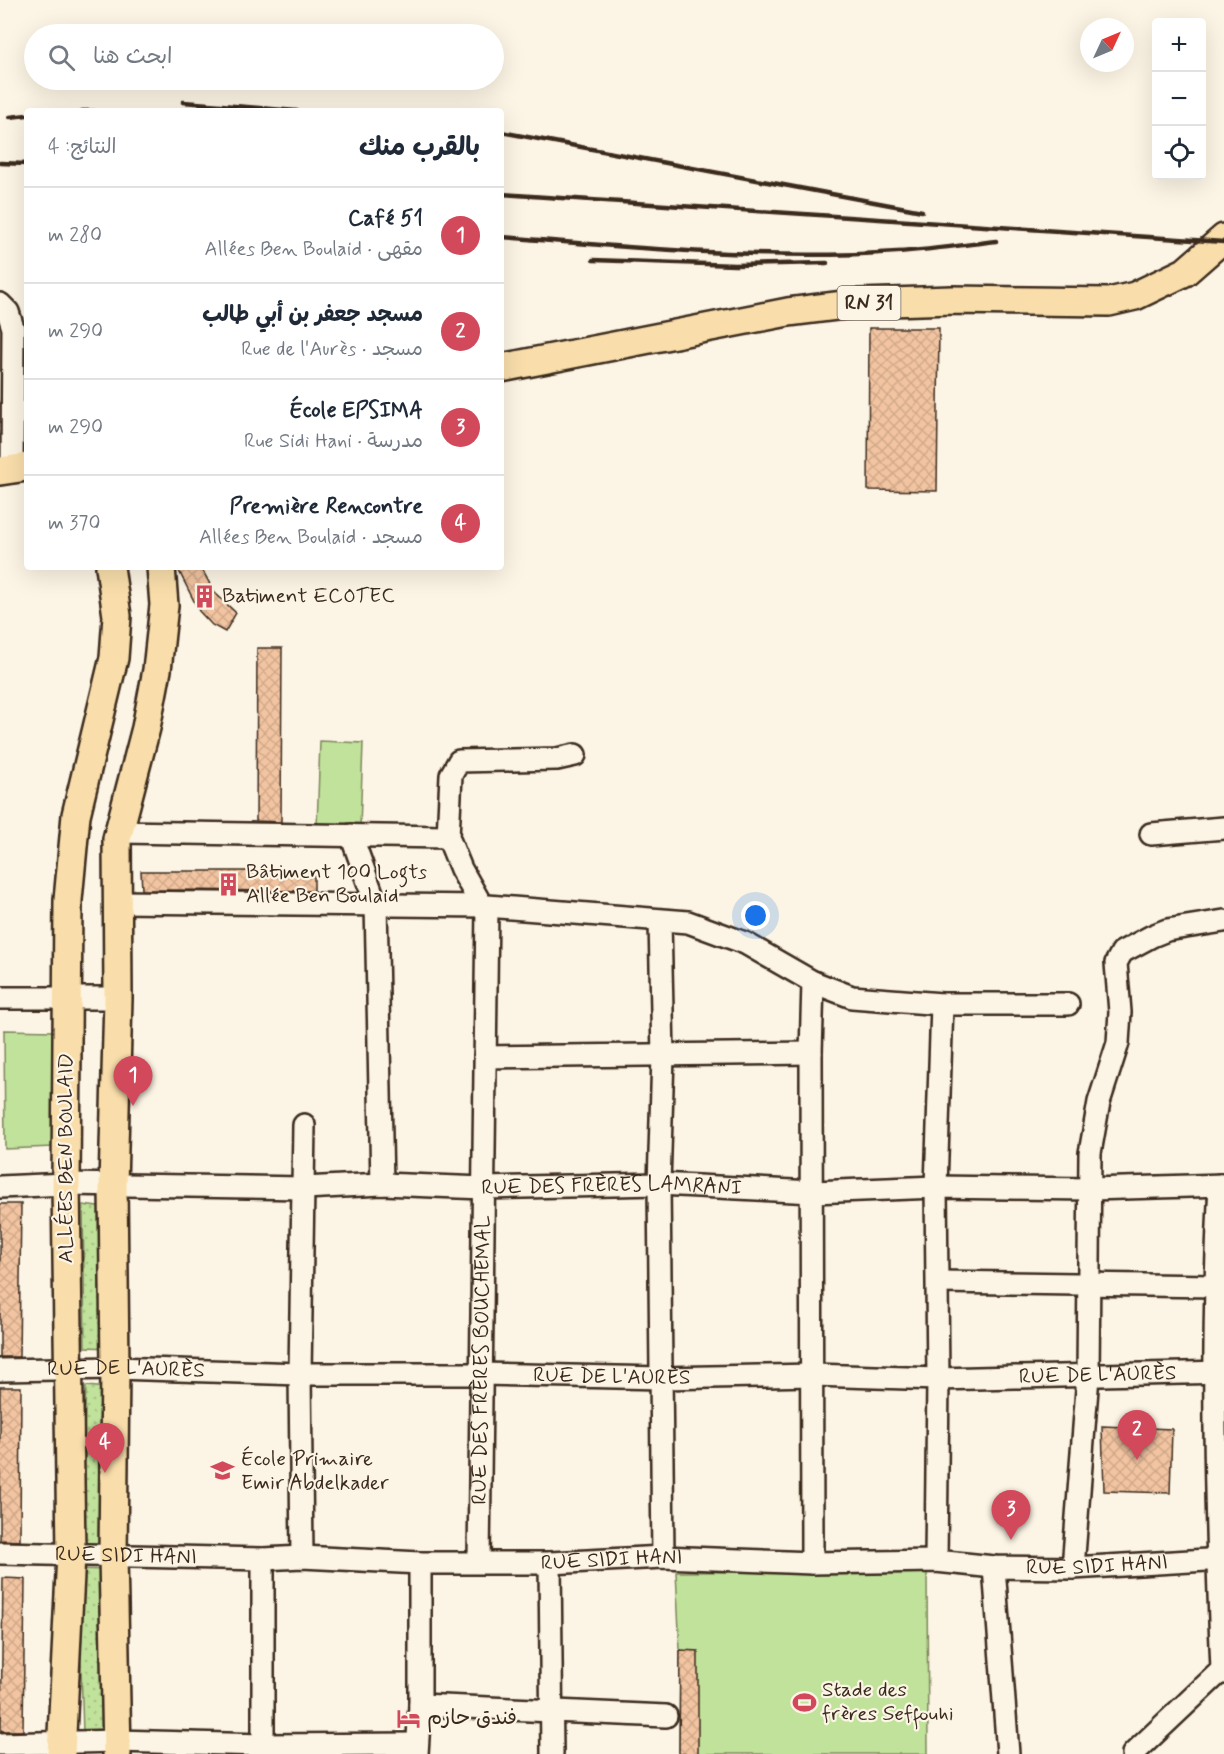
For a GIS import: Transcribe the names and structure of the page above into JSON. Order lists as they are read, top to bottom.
{
  "streets": {
    "main road": ["RN 31", "ALLÉES BEN BOULAID"],
    "street": [
      "RUE DES FRÈRES LAMRANI",
      "RUE DES FRÈRES BOUCHEMAL",
      "RUE DE L'AURÈS",
      "RUE SIDI HANI"
    ]
  },
  "crossings": [
    ["ALLÉES BEN BOULAID", "RUE DES FRÈRES LAMRANI"],
    ["ALLÉES BEN BOULAID", "RUE DE L'AURÈS"],
    ["ALLÉES BEN BOULAID", "RUE SIDI HANI"],
    ["RUE DES FRÈRES LAMRANI", "RUE DES FRÈRES BOUCHEMAL"],
    ["RUE DES FRÈRES BOUCHEMAL", "RUE DE L'AURÈS"],
    ["RUE DES FRÈRES BOUCHEMAL", "RUE SIDI HANI"]
  ],
  "places": {
    "building": ["Batiment ECOTEC", "Bâtiment 100 Logts Allée Ben Boulaid"],
    "school or university": ["École Primaire Emir Abdelkader"],
    "sports": ["Stade des frères Seffouhi"],
    "hotel": ["فندق حازم"]
  },
  "north": "top right",
  "page": {
    "map_buttons": ["+", "−"],
    "search": "ابحث هنا",
    "heading": ["بالقرب منك", "النتائج: 4"],
    "list": [
      {
        "mark": "1",
        "name": "Café 51",
        "note": "مقهى · Allées Ben Boulaid",
        "value": "280 m"
      },
      {
        "mark": "2",
        "name": "مسجد جعفر بن أبي طالب",
        "note": "مسجد · Rue de l'Aurès",
        "value": "290 m"
      },
      {
        "mark": "3",
        "name": "École EPSIMA",
        "note": "مدرسة · Rue Sidi Hani",
        "value": "290 m"
      },
      {
        "mark": "4",
        "name": "Première Rencontre",
        "note": "مسجد · Allées Ben Boulaid",
        "value": "370 m"
      }
    ],
    "pins": [
      "1",
      "2",
      "4",
      "3"
    ]
  }
}
